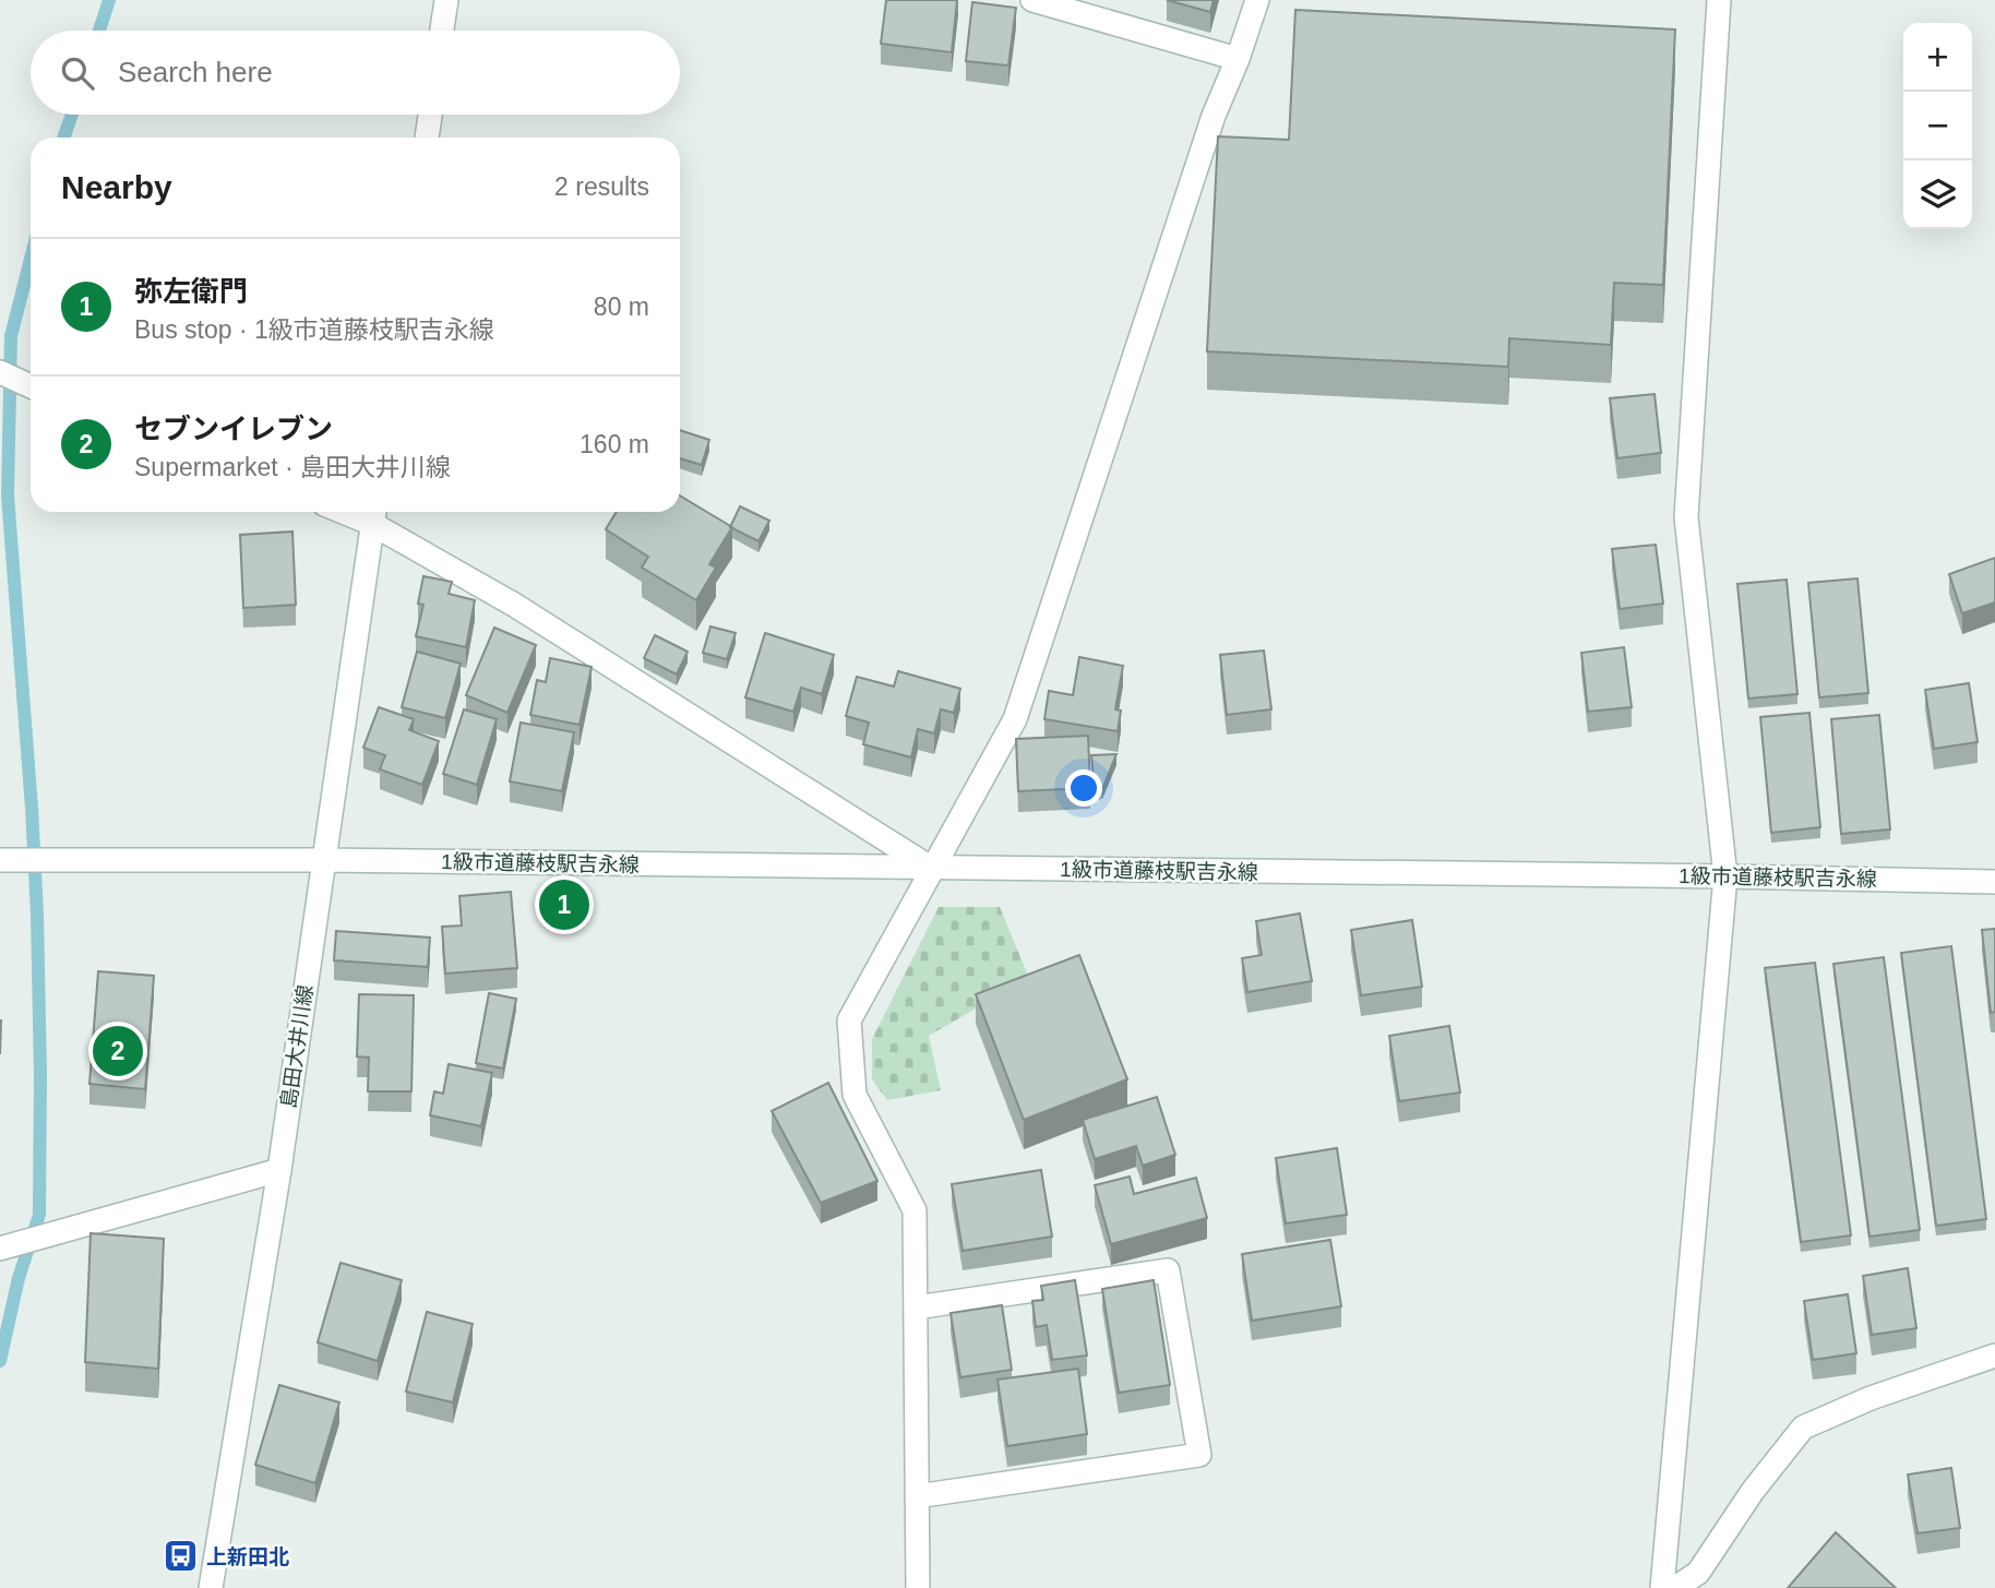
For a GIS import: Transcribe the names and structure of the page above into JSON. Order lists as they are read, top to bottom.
{
  "streets": {
    "street": ["1級市道藤枝駅吉永線", "島田大井川線"]
  },
  "crossings": [
    ["1級市道藤枝駅吉永線", "島田大井川線"]
  ],
  "places": {
    "bus stop": ["上新田北"]
  },
  "page": {
    "map_buttons": ["+", "−"],
    "search": "Search here",
    "heading": ["Nearby", "2 results"],
    "list": [
      {
        "mark": "1",
        "name": "弥左衛門",
        "note": "Bus stop · 1級市道藤枝駅吉永線",
        "value": "80 m"
      },
      {
        "mark": "2",
        "name": "セブンイレブン",
        "note": "Supermarket · 島田大井川線",
        "value": "160 m"
      }
    ],
    "pins": ["1", "2"]
  }
}
